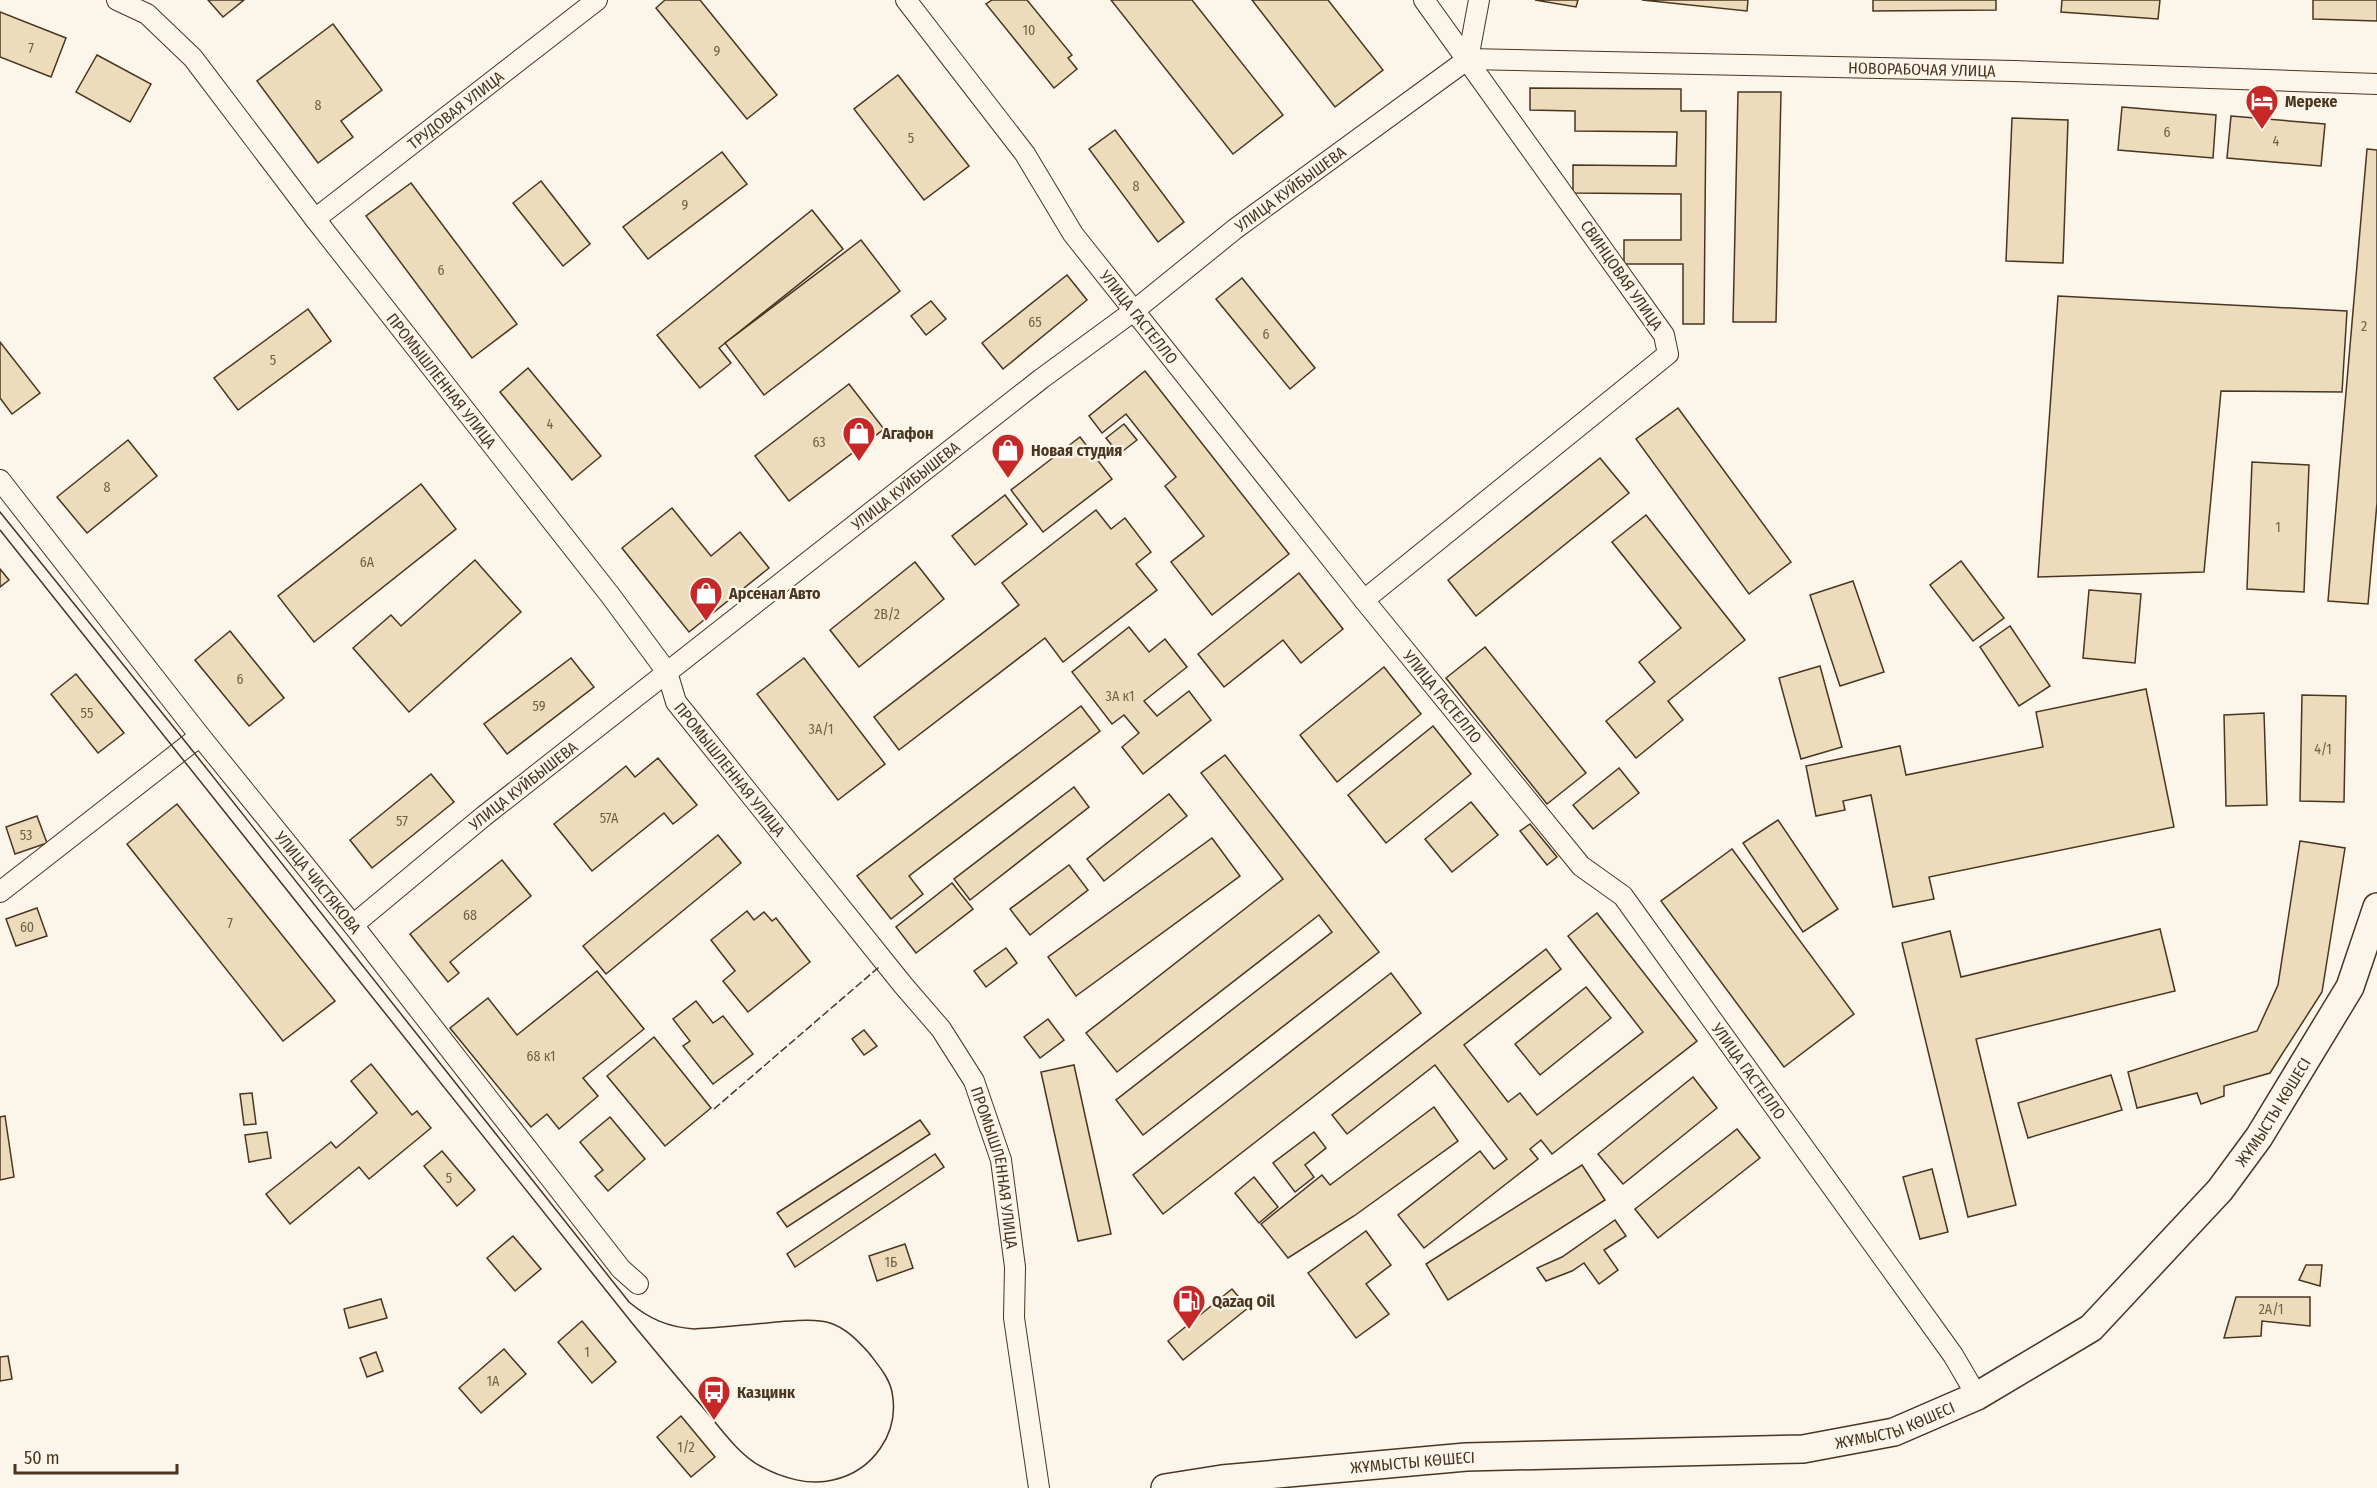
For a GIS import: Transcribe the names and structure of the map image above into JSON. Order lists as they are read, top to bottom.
{
  "streets": {
    "main road": ["ЖҰМЫСТЫ КӨШЕСІ"],
    "street": [
      "НОВОРАБОЧАЯ УЛИЦА",
      "ТРУДОВАЯ УЛИЦА",
      "УЛИЦА КУЙБЫШЕВА",
      "СВИНЦОВАЯ УЛИЦА",
      "УЛИЦА ГАСТЕЛЛО",
      "ПРОМЫШЛЕННАЯ УЛИЦА",
      "УЛИЦА ЧИСТЯКОВА"
    ]
  },
  "crossings": [
    ["НОВОРАБОЧАЯ УЛИЦА", "УЛИЦА КУЙБЫШЕВА"],
    ["НОВОРАБОЧАЯ УЛИЦА", "СВИНЦОВАЯ УЛИЦА"],
    ["ТРУДОВАЯ УЛИЦА", "ПРОМЫШЛЕННАЯ УЛИЦА"],
    ["УЛИЦА КУЙБЫШЕВА", "СВИНЦОВАЯ УЛИЦА"],
    ["УЛИЦА КУЙБЫШЕВА", "УЛИЦА ГАСТЕЛЛО"],
    ["УЛИЦА КУЙБЫШЕВА", "ПРОМЫШЛЕННАЯ УЛИЦА"],
    ["УЛИЦА КУЙБЫШЕВА", "УЛИЦА ЧИСТЯКОВА"],
    ["СВИНЦОВАЯ УЛИЦА", "УЛИЦА ГАСТЕЛЛО"],
    ["УЛИЦА ГАСТЕЛЛО", "ЖҰМЫСТЫ КӨШЕСІ"]
  ],
  "places": {
    "hotel": ["Мереке"],
    "shop": ["Агафон", "Новая студия", "Арсенал Авто"],
    "fuel station": ["Qazaq Oil"],
    "bus stop": ["Казцинк"]
  },
  "house_numbers": [
    "10",
    "7",
    "9",
    "8",
    "6",
    "5",
    "4",
    "8",
    "9",
    "6",
    "65",
    "2",
    "6",
    "5",
    "4",
    "63",
    "8",
    "1",
    "6А",
    "2В/2",
    "6",
    "3А к1",
    "59",
    "55",
    "3А/1",
    "4/1",
    "57А",
    "57",
    "53",
    "68",
    "7",
    "60",
    "68 к1",
    "5",
    "1Б",
    "2А/1",
    "1",
    "1А",
    "1/2"
  ],
  "scale_bar": "50 m"
}
